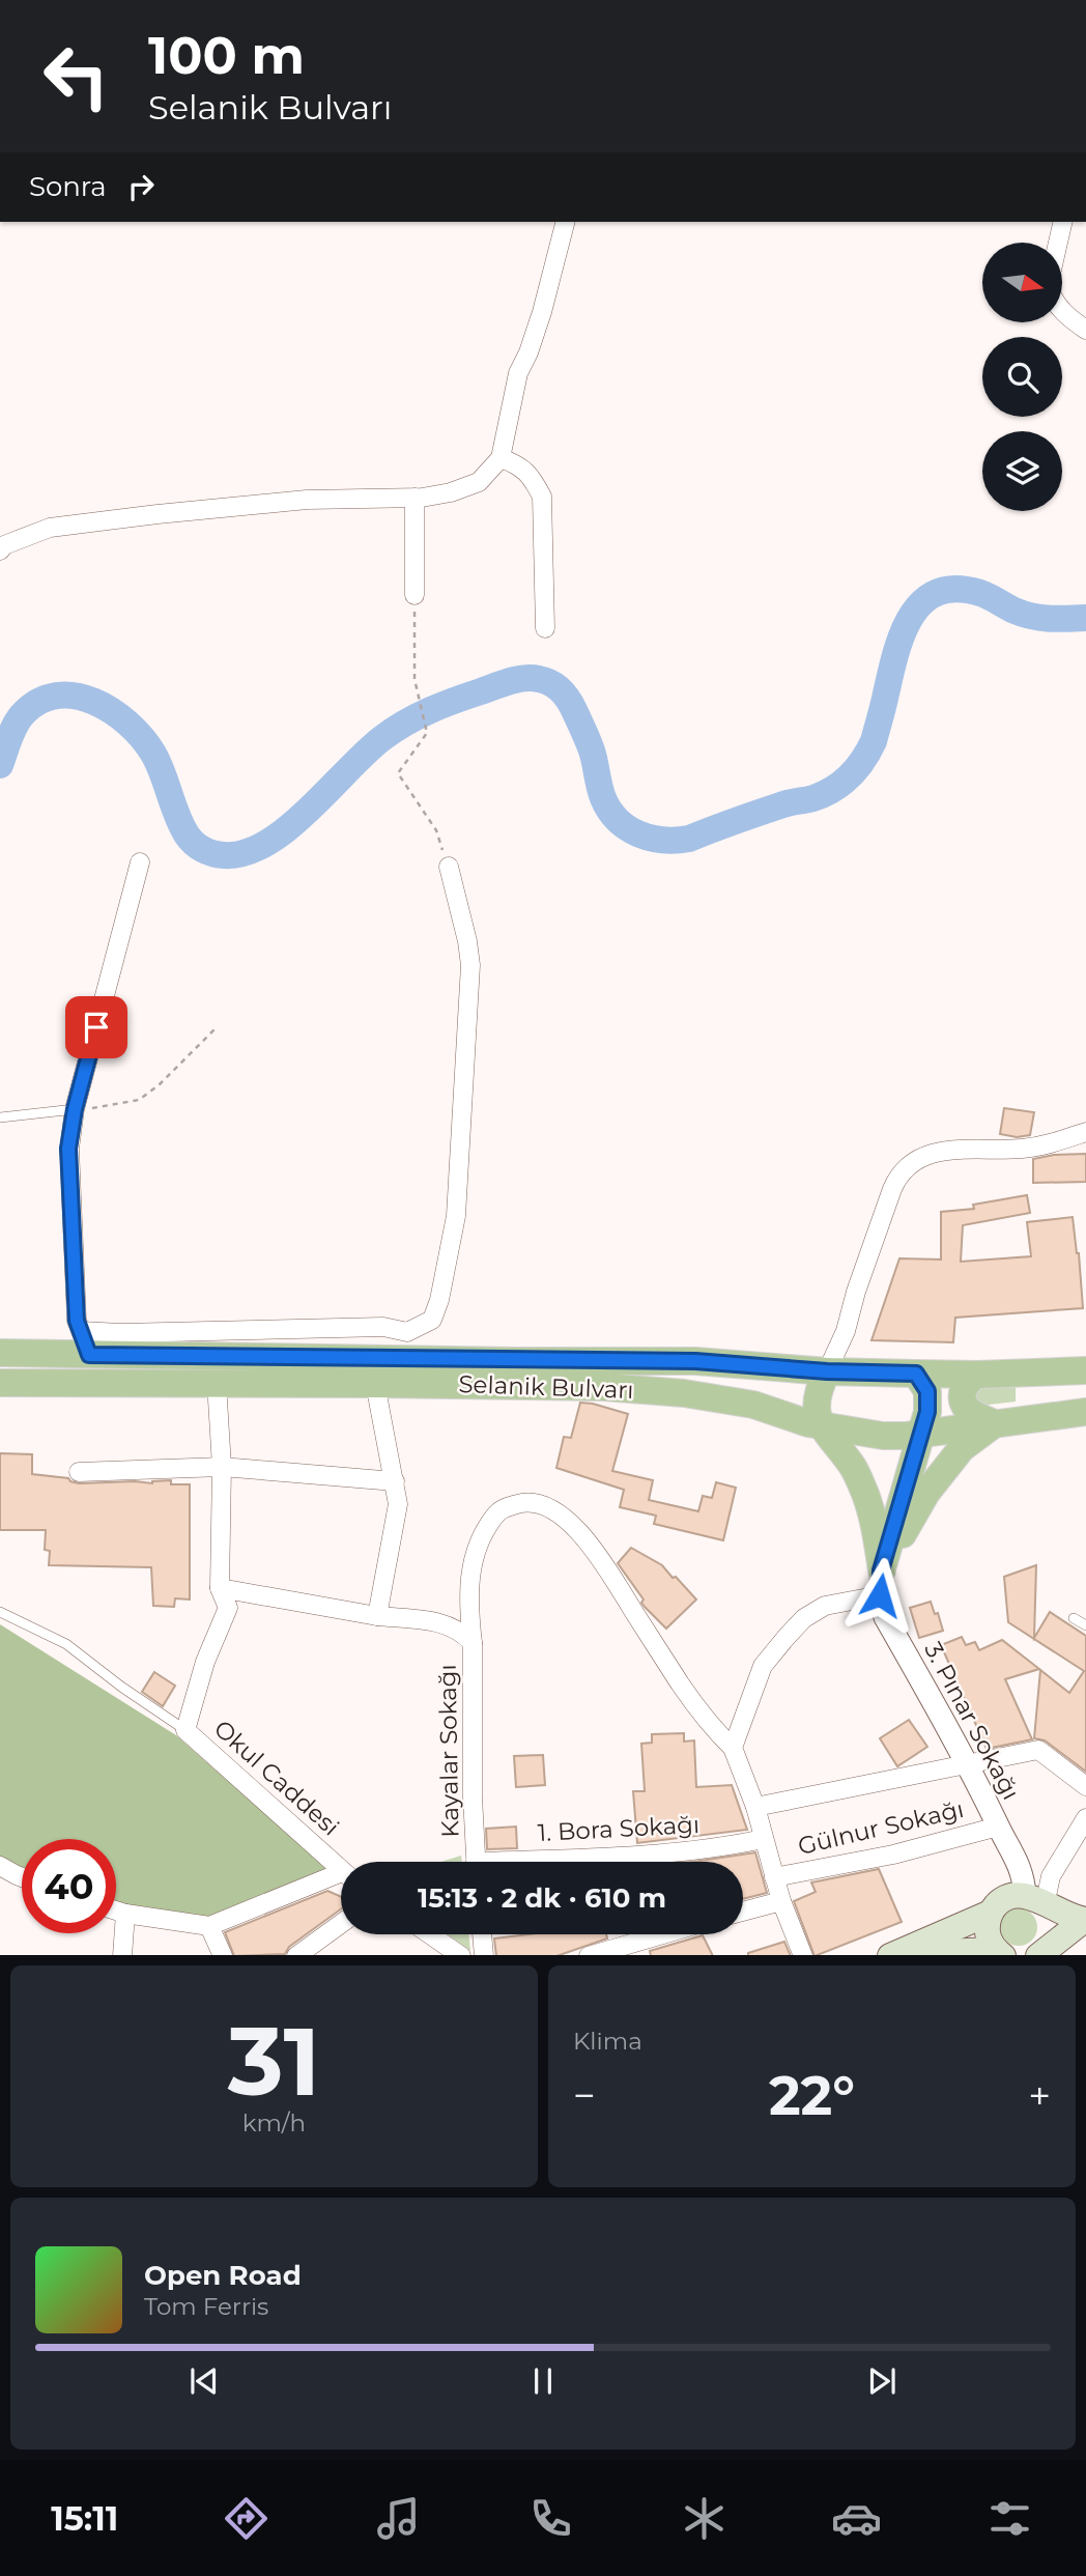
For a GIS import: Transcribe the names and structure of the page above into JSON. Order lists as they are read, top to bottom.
{
  "streets": {
    "main road": ["Selanik Bulvarı"],
    "street": [
      "3. Pınar Sokağı",
      "Kayalar Sokağı",
      "Okul Caddesi",
      "Gülnur Sokağı",
      "1. Bora Sokağı"
    ]
  },
  "crossings": [
    ["Selanik Bulvarı", "Okul Caddesi"],
    ["3. Pınar Sokağı", "Gülnur Sokağı"]
  ],
  "north": "right",
  "page": {
    "turn": ["100 m", "Selanik Bulvarı"],
    "then": "Sonra",
    "limit": "40",
    "trip": "15:13 · 2 dk · 610 m",
    "tile": [
      ["31", "km/h"],
      "Klima"
    ],
    "heat": ["−", "22°", "+"],
    "song": ["Open Road", "Tom Ferris"],
    "tabs": "15:11"
  }
}
